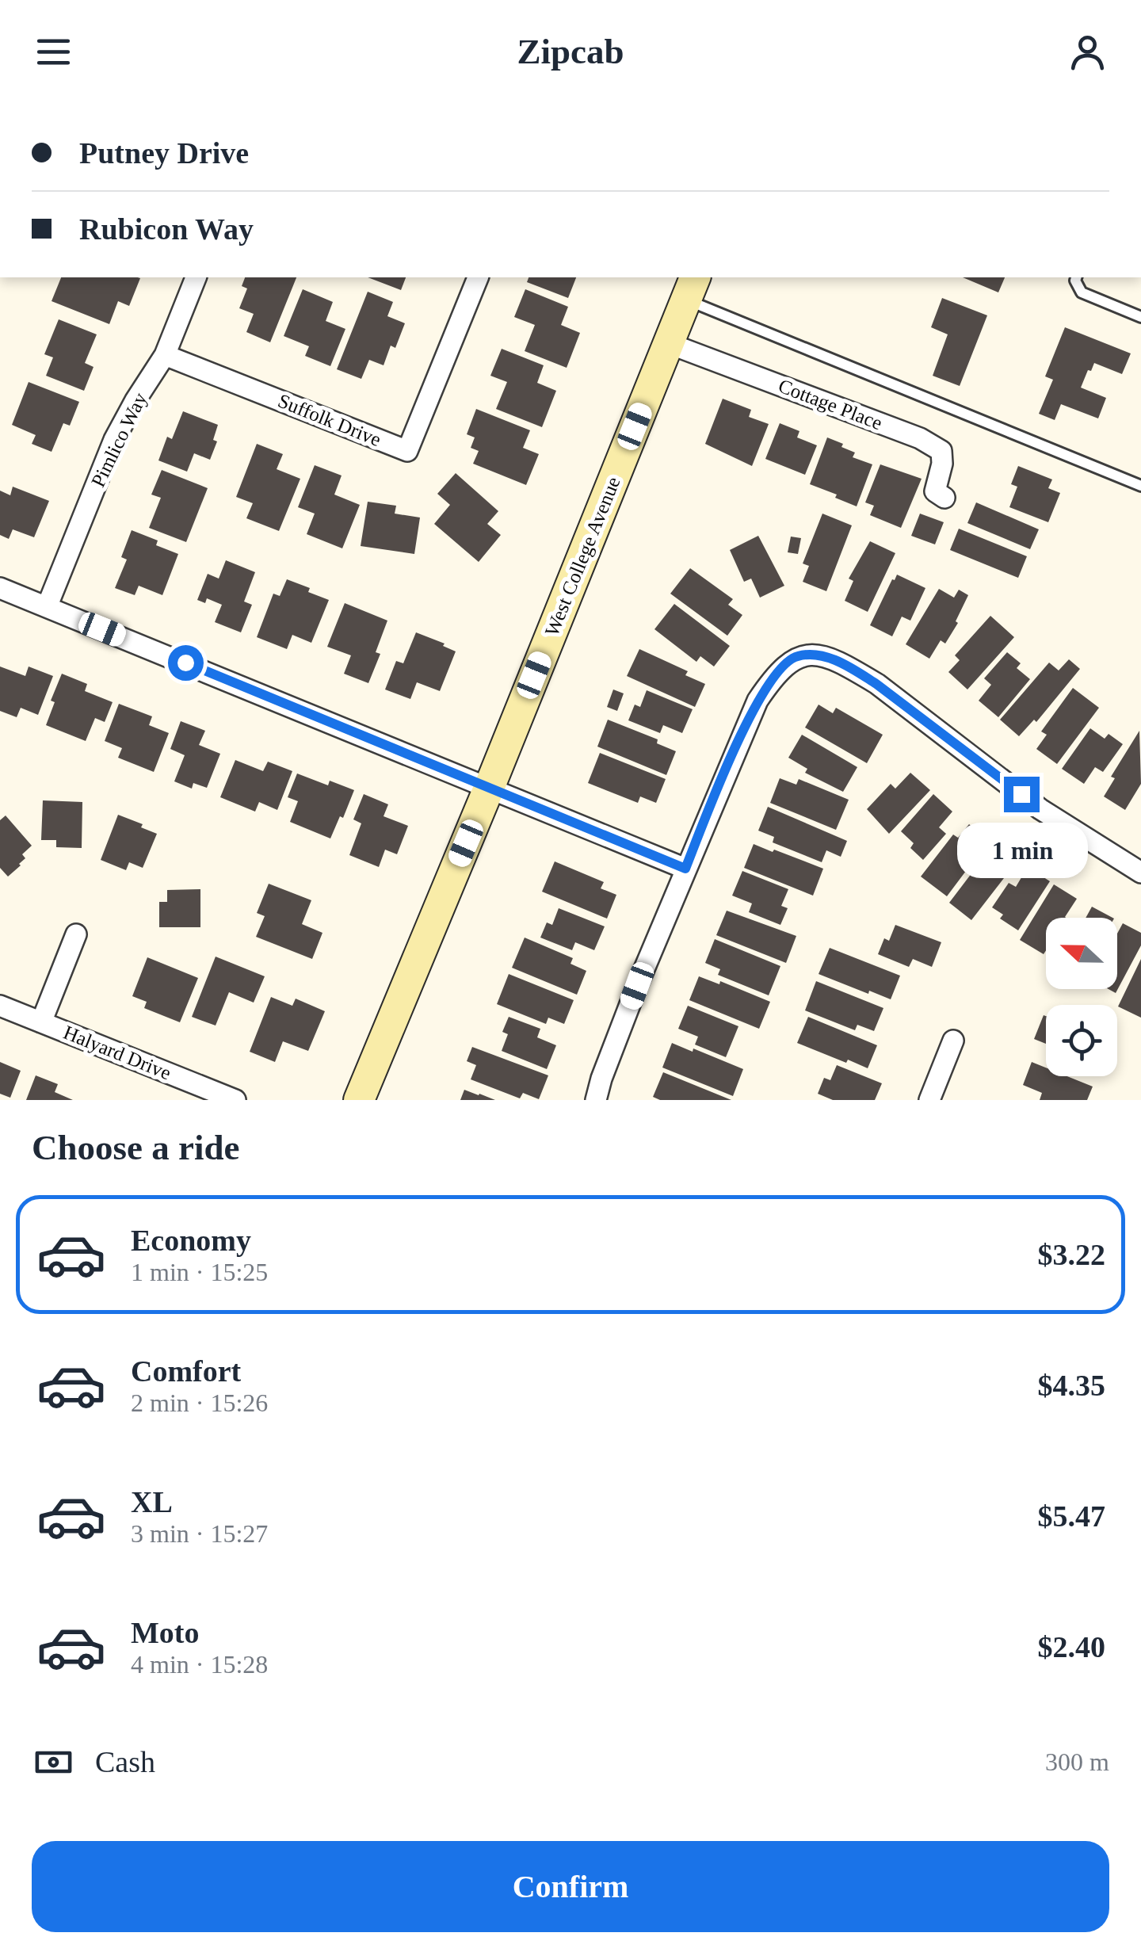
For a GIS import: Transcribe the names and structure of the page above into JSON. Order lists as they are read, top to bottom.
{
  "streets": {
    "main road": ["West College Avenue"],
    "street": [
      "Cottage Place",
      "Suffolk Drive",
      "Pimlico Way",
      "Halyard Drive"
    ]
  },
  "crossings": [
    ["Cottage Place", "West College Avenue"],
    ["Suffolk Drive", "Pimlico Way"]
  ],
  "north": "left",
  "page": {
    "header": "Zipcab",
    "banner": ["Putney Drive", "Rubicon Way"],
    "bubble": "1 min",
    "heading": "Choose a ride",
    "list": [
      {
        "name": "Economy",
        "note": "1 min · 15:25",
        "value": "$3.22"
      },
      {
        "name": "Comfort",
        "note": "2 min · 15:26",
        "value": "$4.35"
      },
      {
        "name": "XL",
        "note": "3 min · 15:27",
        "value": "$5.47"
      },
      {
        "name": "Moto",
        "note": "4 min · 15:28",
        "value": "$2.40"
      }
    ],
    "pay": ["Cash", "300 m"],
    "buttons": "Confirm"
  }
}
